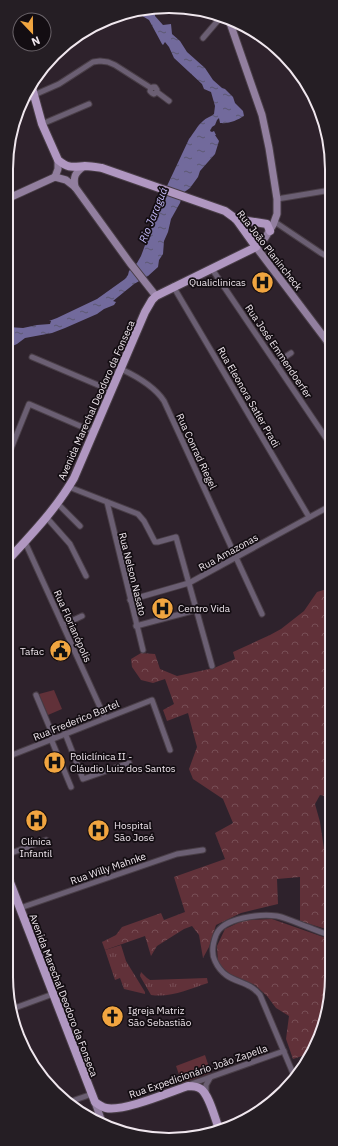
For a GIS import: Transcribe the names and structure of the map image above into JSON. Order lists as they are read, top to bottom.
{
  "streets": {
    "main road": ["Rua João Planincheck", "Avenida Marechal Deodoro da Fonseca", "Rua Expedicionário João Zapella"],
    "street": [
      "Rua José Emmendoerfer",
      "Rua Eleonora Satler Pradi",
      "Rua Conrad Riegel",
      "Rua Amazonas",
      "Rua Nelson Nasato",
      "Rua Florianópolis",
      "Rua Frederico Bartel",
      "Rua Willy Mahnke"
    ]
  },
  "crossings": [
    ["Rua Eleonora Satler Pradi", "Rua Amazonas"],
    ["Avenida Marechal Deodoro da Fonseca", "Rua Conrad Riegel"],
    ["Avenida Marechal Deodoro da Fonseca", "Rua Florianópolis"],
    ["Avenida Marechal Deodoro da Fonseca", "Rua Willy Mahnke"],
    ["Avenida Marechal Deodoro da Fonseca", "Rua Expedicionário João Zapella"],
    ["Rua Conrad Riegel", "Rua Amazonas"],
    ["Rua Amazonas", "Rua Nelson Nasato"],
    ["Rua Florianópolis", "Rua Frederico Bartel"]
  ],
  "water": ["Rio Jaraguá"],
  "places": {
    "hospital": [
      "Qualiclinicas",
      "Centro Vida",
      "Policlínica II - Cláudio Luiz dos Santos",
      "Clínica Infantil",
      "Hospital São José"
    ],
    "public building": ["Tafac"],
    "church": ["Igreja Matriz São Sebastião"]
  },
  "north": "bottom"
}
